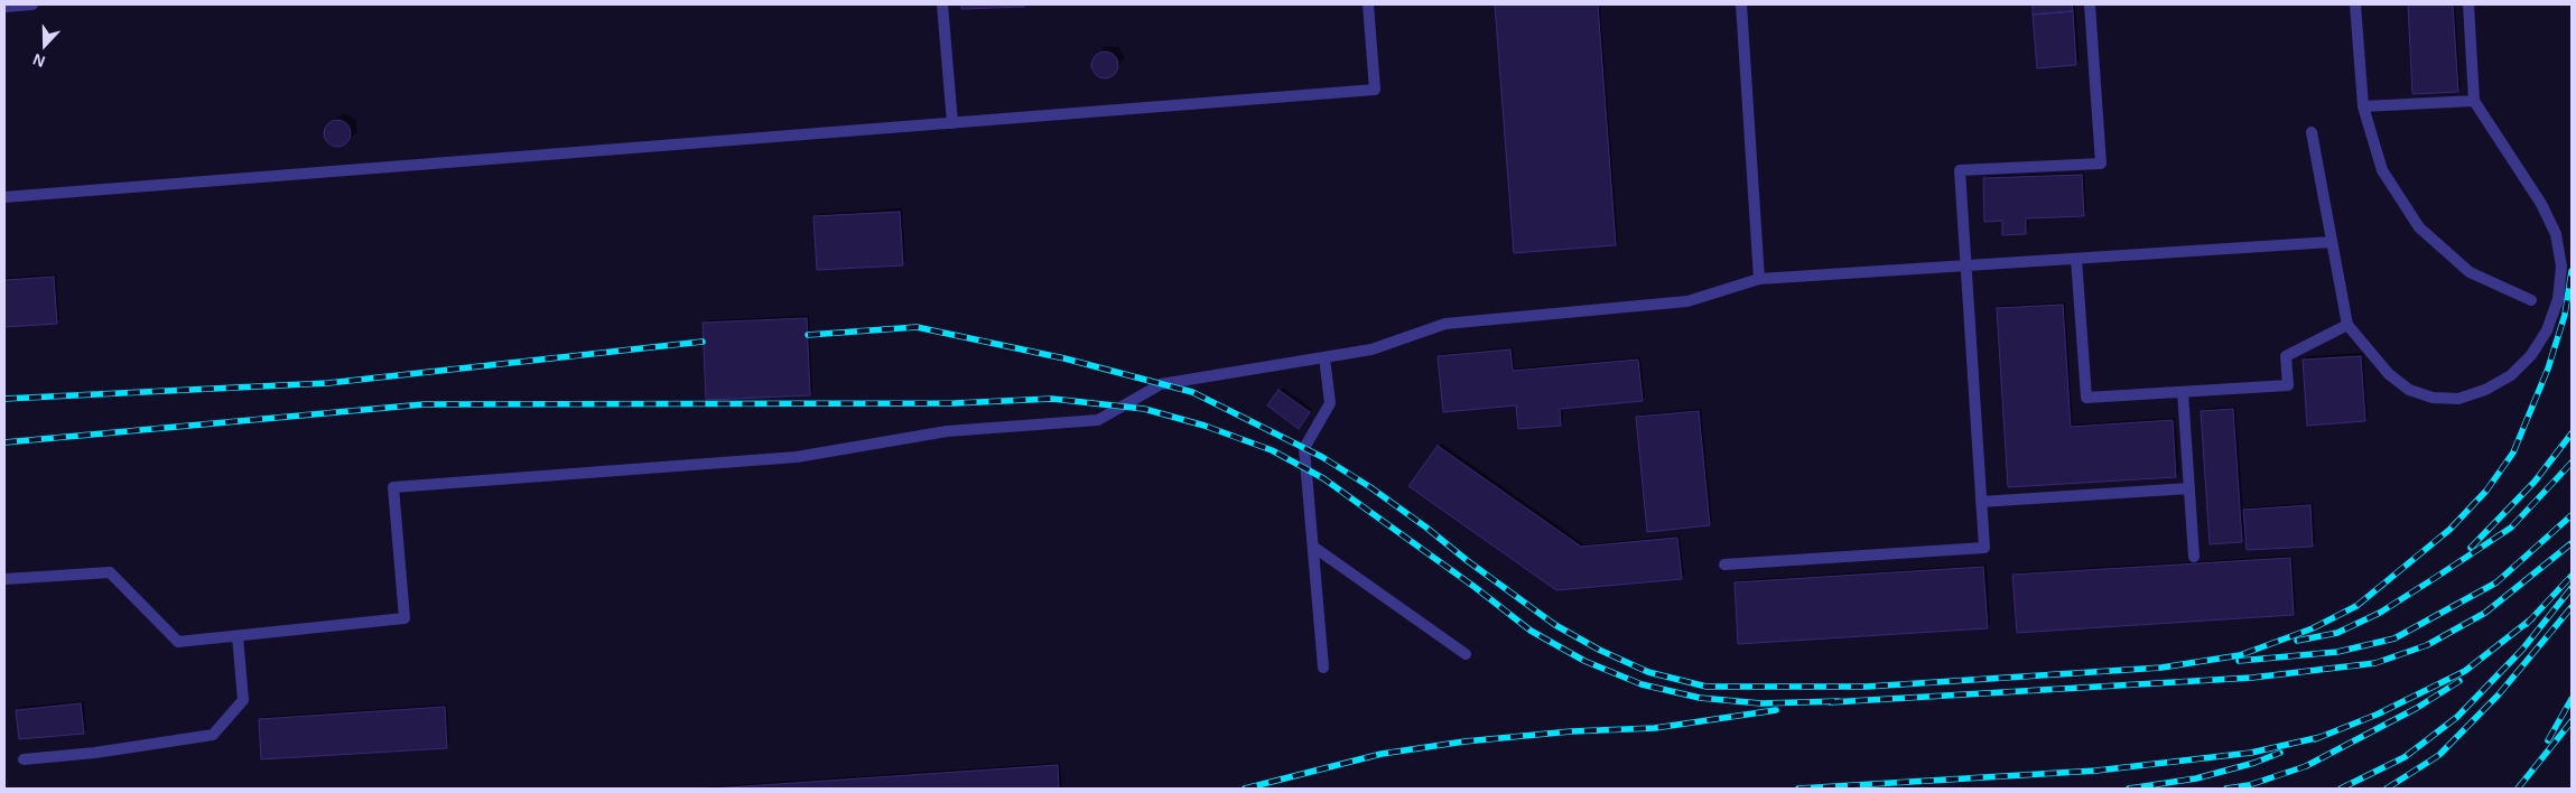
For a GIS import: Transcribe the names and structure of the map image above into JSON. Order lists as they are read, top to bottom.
{
  "north": "bottom"
}
